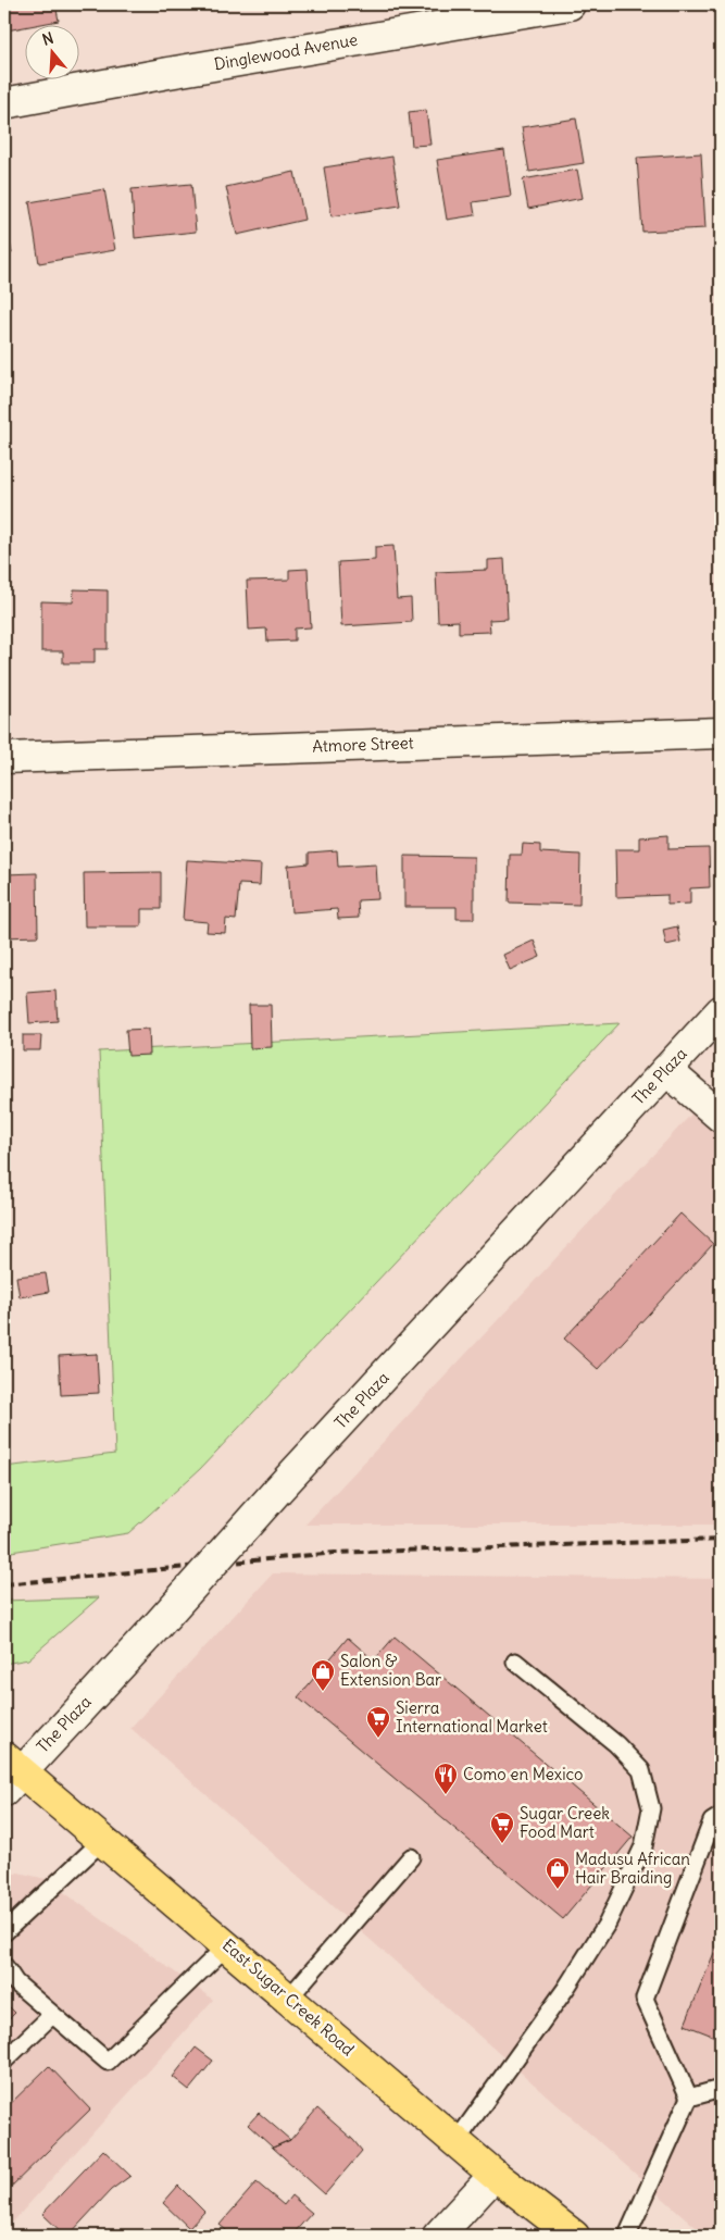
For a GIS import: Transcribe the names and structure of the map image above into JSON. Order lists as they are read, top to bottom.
{
  "streets": {
    "main road": ["East Sugar Creek Road"],
    "street": ["Dinglewood Avenue", "Atmore Street", "The Plaza"]
  },
  "crossings": [
    ["The Plaza", "East Sugar Creek Road"]
  ],
  "places": {
    "shop": ["Salon & Extension Bar", "Madusu African Hair Braiding"],
    "supermarket": ["Sierra International Market", "Sugar Creek Food Mart"],
    "restaurant": ["Como en Mexico"]
  },
  "north": "top"
}
